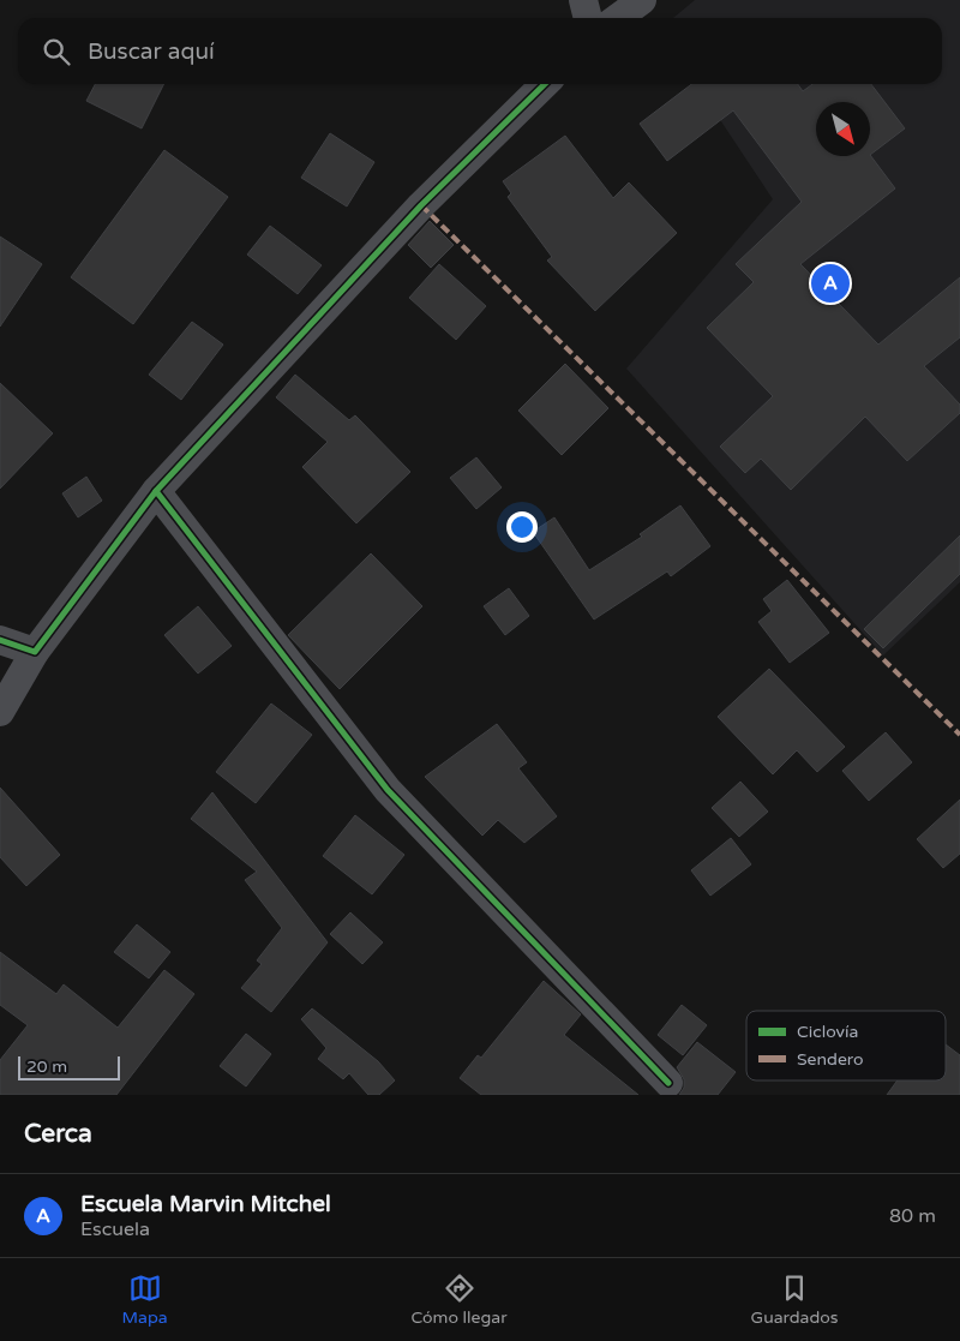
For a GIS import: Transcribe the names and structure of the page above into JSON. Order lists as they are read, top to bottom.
{
  "legend": ["Ciclovía", "Sendero"],
  "scale_bar": "20 m",
  "north": "bottom right",
  "page": {
    "search": "Buscar aquí",
    "pins": "A",
    "scale": "20 m",
    "heading": "Cerca",
    "list": [
      {
        "mark": "A",
        "name": "Escuela Marvin Mitchel",
        "note": "Escuela",
        "value": "80 m"
      }
    ],
    "nav": ["Mapa", "Cómo llegar", "Guardados"]
  }
}
